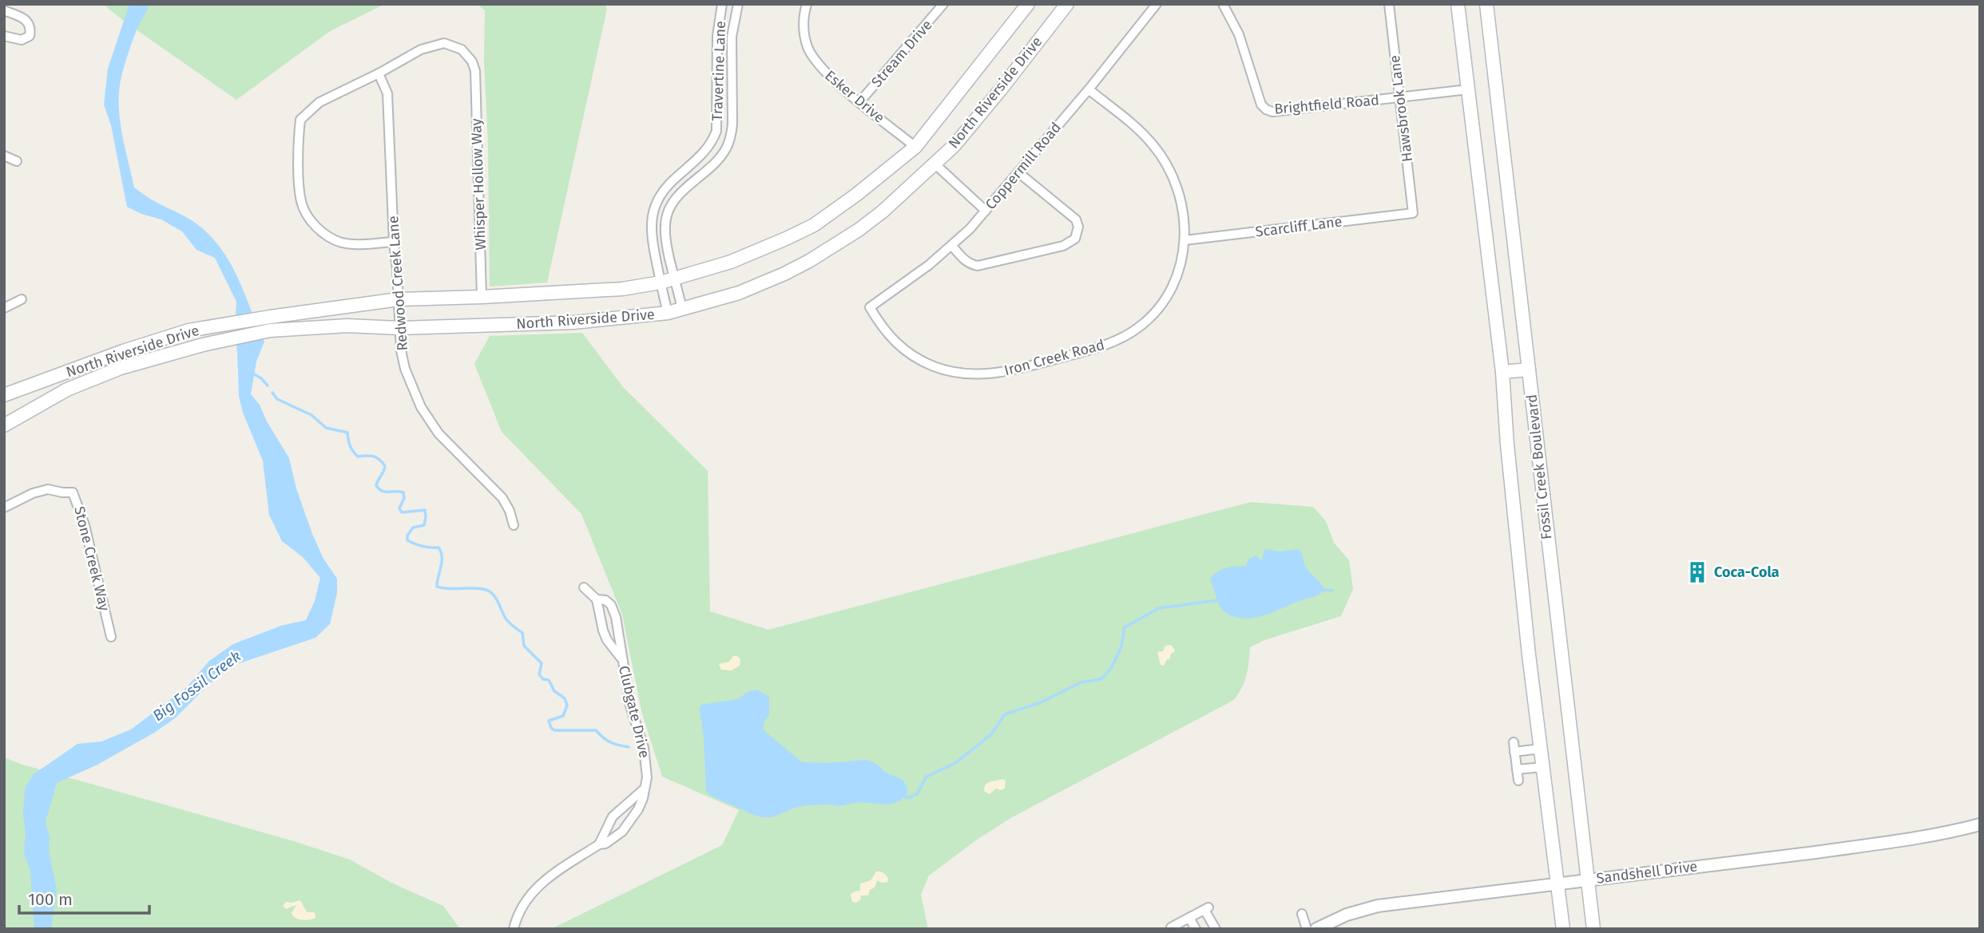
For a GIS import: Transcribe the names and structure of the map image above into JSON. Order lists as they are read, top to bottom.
{
  "streets": {
    "main road": ["North Riverside Drive", "Fossil Creek Boulevard"],
    "street": [
      "Stream Drive",
      "Travertine Lane",
      "Esker Drive",
      "Brightfield Road",
      "Hawsbrook Lane",
      "Coppermill Road",
      "Whisper Hollow Way",
      "Scarcliff Lane",
      "Redwood Creek Lane",
      "Iron Creek Road",
      "Stone Creek Way",
      "Clubgate Drive",
      "Sandshell Drive"
    ]
  },
  "crossings": [
    ["Stream Drive", "Esker Drive"],
    ["Travertine Lane", "North Riverside Drive"],
    ["North Riverside Drive", "Esker Drive"],
    ["North Riverside Drive", "Whisper Hollow Way"],
    ["North Riverside Drive", "Redwood Creek Lane"],
    ["Brightfield Road", "Hawsbrook Lane"],
    ["Brightfield Road", "Fossil Creek Boulevard"],
    ["Hawsbrook Lane", "Scarcliff Lane"],
    ["Coppermill Road", "Iron Creek Road"],
    ["Whisper Hollow Way", "Redwood Creek Lane"],
    ["Scarcliff Lane", "Iron Creek Road"],
    ["Fossil Creek Boulevard", "Sandshell Drive"]
  ],
  "water": ["Big Fossil Creek"],
  "places": {
    "building": ["Coca-Cola"]
  },
  "scale_bar": "100 m"
}
